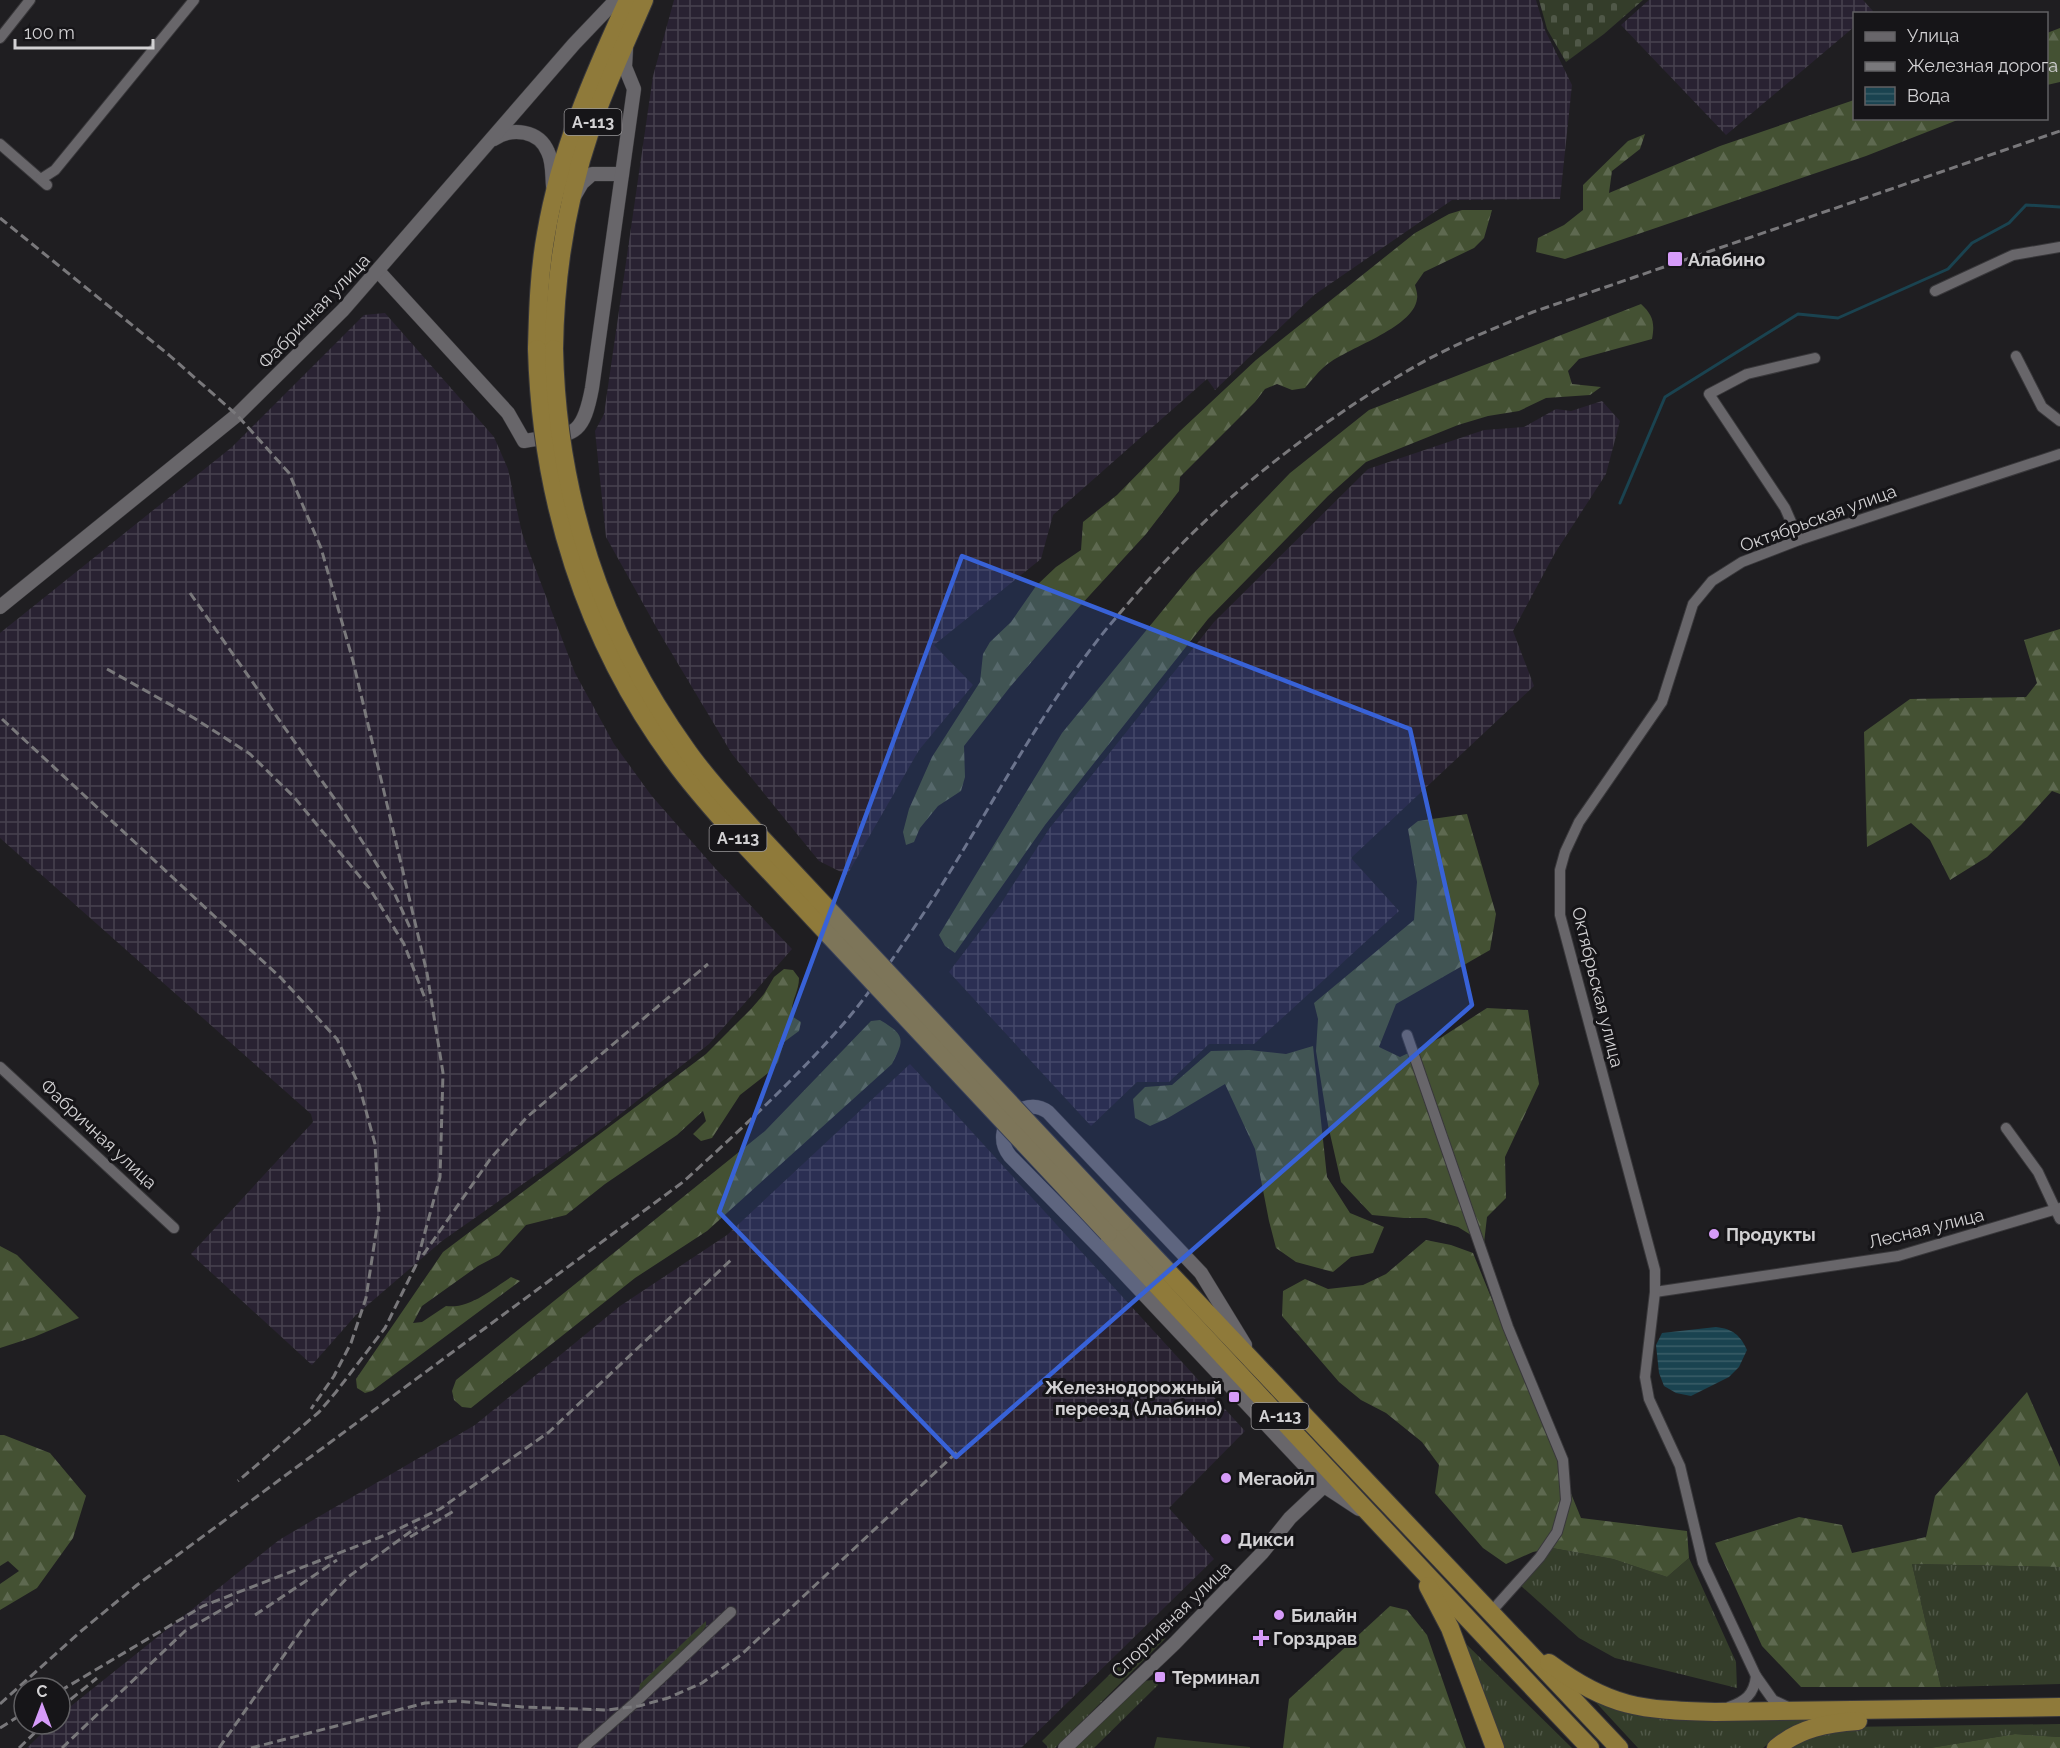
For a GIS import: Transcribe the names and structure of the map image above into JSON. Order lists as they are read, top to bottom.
{
  "streets": {
    "highway": ["А-113"],
    "street": [
      "Фабричная улица",
      "Октябрьская улица",
      "Лесная улица",
      "Спортивная улица"
    ]
  },
  "crossings": [
    ["Октябрьская улица", "Лесная улица"]
  ],
  "places": {
    "transit": ["Алабино", "Железнодорожный переезд (Алабино)", "Терминал"],
    "other": [
      "Продукты",
      "Мегаойл",
      "Дикси",
      "Билайн"
    ],
    "health": ["Горздрав"]
  },
  "legend": ["Улица", "Железная дорога", "Вода"],
  "scale_bar": "100 m",
  "north": "top"
}
